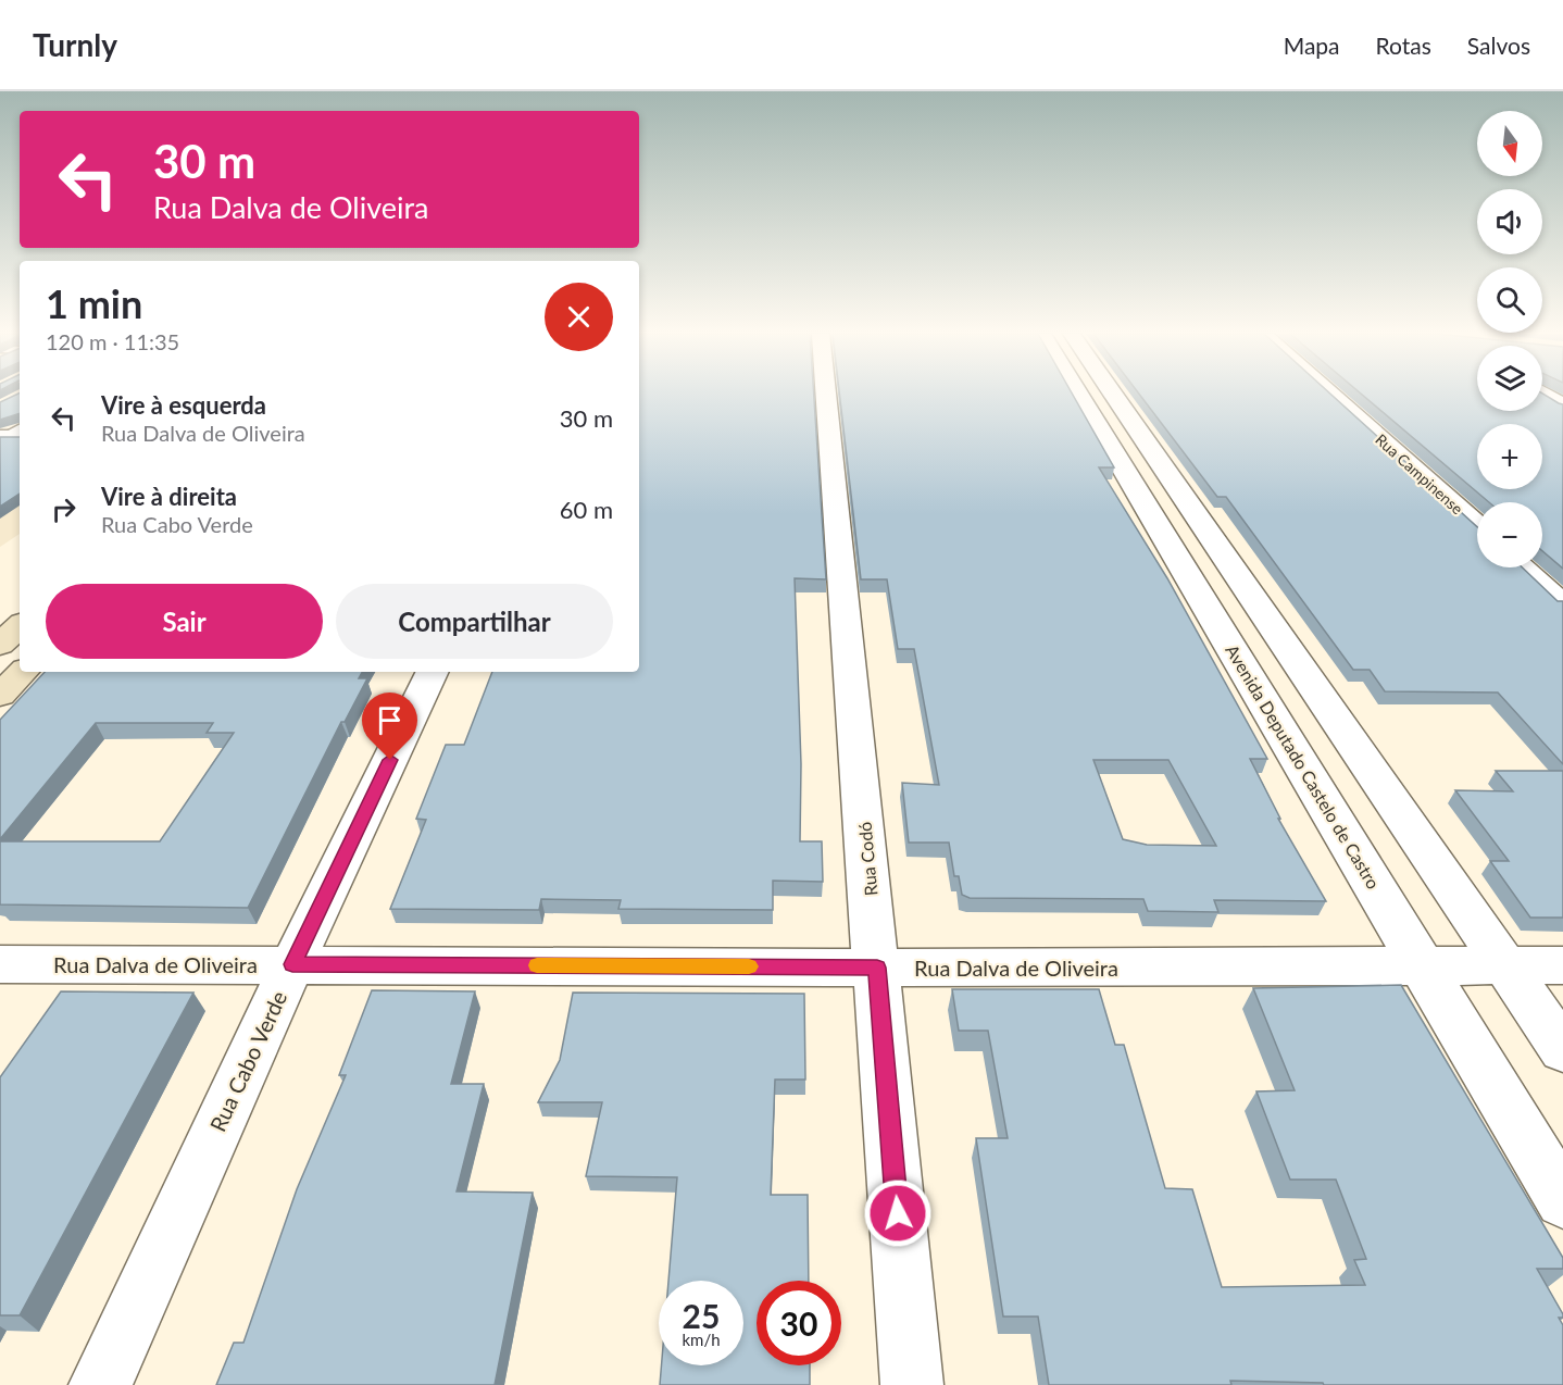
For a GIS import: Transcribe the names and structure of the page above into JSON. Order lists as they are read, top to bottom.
{
  "streets": {
    "street": [
      "Rua Campinense",
      "Avenida Deputado Castelo de Castro",
      "Rua Codó",
      "Rua Dalva de Oliveira",
      "Rua Cabo Verde"
    ]
  },
  "crossings": [
    ["Avenida Deputado Castelo de Castro", "Rua Dalva de Oliveira"],
    ["Rua Codó", "Rua Dalva de Oliveira"],
    ["Rua Dalva de Oliveira", "Rua Cabo Verde"]
  ],
  "north": "bottom",
  "page": {
    "header": "Turnly",
    "nav": ["Mapa", "Rotas", "Salvos"],
    "map_buttons": ["+", "−"],
    "turn": ["30 m", "Rua Dalva de Oliveira"],
    "heading": ["1 min", "120 m · 11:35"],
    "list": [
      {
        "name": "Vire à esquerda",
        "note": "Rua Dalva de Oliveira",
        "value": "30 m"
      },
      {
        "name": "Vire à direita",
        "note": "Rua Cabo Verde",
        "value": "60 m"
      }
    ],
    "buttons": ["Sair", "Compartilhar"],
    "speed": "25 km/h",
    "limit": "30"
  }
}
